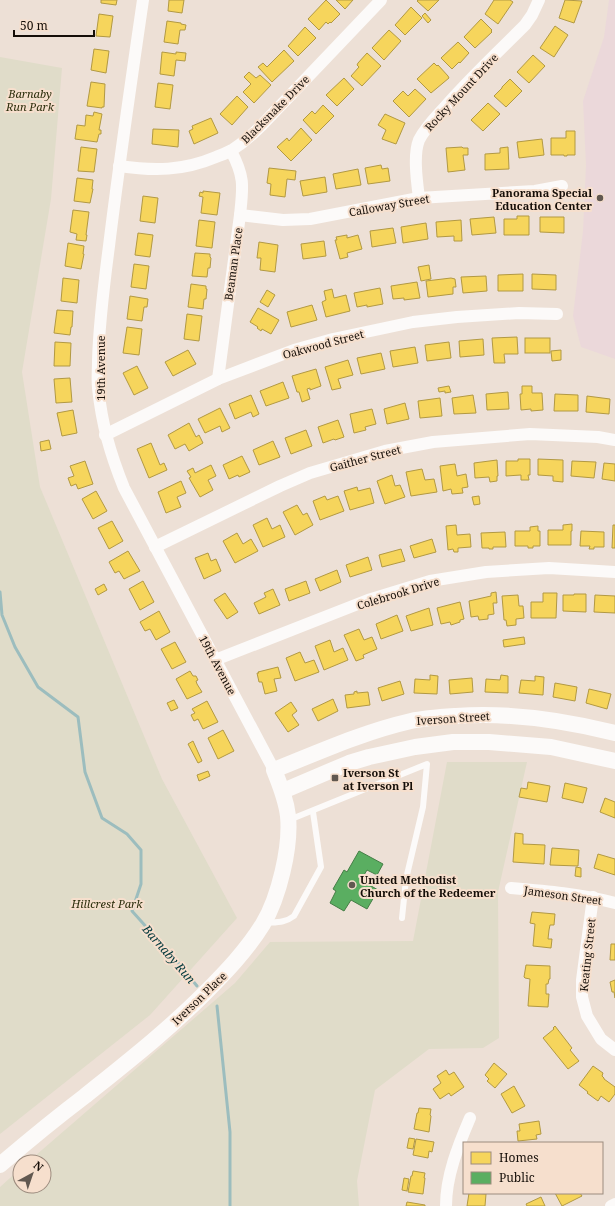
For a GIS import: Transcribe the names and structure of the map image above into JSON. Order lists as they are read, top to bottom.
{
  "streets": {
    "main road": ["Iverson Street", "Iverson Place"],
    "street": [
      "Rocky Mount Drive",
      "Blacksnake Drive",
      "Calloway Street",
      "Beaman Place",
      "Oakwood Street",
      "19th Avenue",
      "Gaither Street",
      "Colebrook Drive",
      "Jameson Street",
      "Keating Street"
    ]
  },
  "crossings": [
    ["Rocky Mount Drive", "Calloway Street"],
    ["Blacksnake Drive", "Beaman Place"],
    ["Blacksnake Drive", "19th Avenue"],
    ["Calloway Street", "Beaman Place"],
    ["Beaman Place", "Oakwood Street"],
    ["Oakwood Street", "19th Avenue"],
    ["19th Avenue", "Gaither Street"],
    ["19th Avenue", "Colebrook Drive"],
    ["19th Avenue", "Iverson Street"],
    ["19th Avenue", "Iverson Place"],
    ["Iverson Street", "Iverson Place"],
    ["Jameson Street", "Keating Street"]
  ],
  "water": ["Barnaby Run"],
  "parks": ["Barnaby Run Park", "Hillcrest Park"],
  "places": {
    "other": ["Panorama Special Education Center", "United Methodist Church of the Redeemer"],
    "transit": ["Iverson St at Iverson Pl"]
  },
  "legend": ["Homes", "Public"],
  "scale_bar": "50 m",
  "north": "top right"
}
